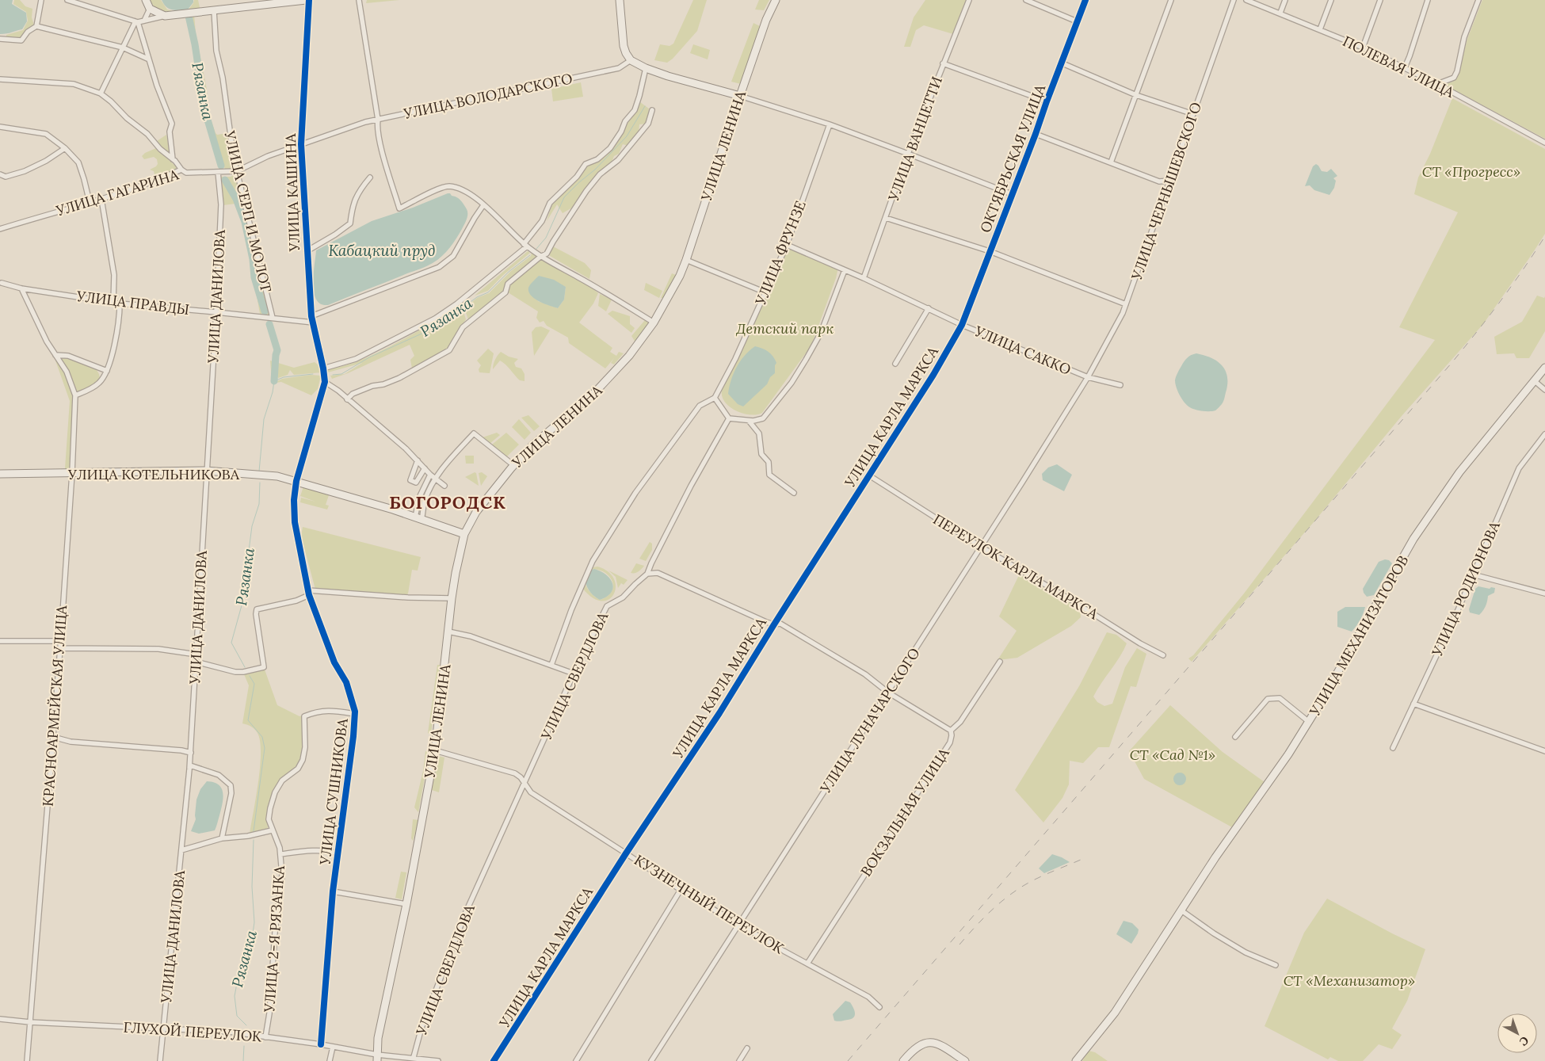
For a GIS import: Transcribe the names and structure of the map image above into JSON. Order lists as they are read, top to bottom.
{
  "streets": {
    "street": [
      "ПОЛЕВАЯ УЛИЦА",
      "УЛИЦА ВОЛОДАРСКОГО",
      "УЛИЦА ВАНЦЕТТИ",
      "УЛИЦА ЛЕНИНА",
      "ОКТЯБРЬСКАЯ УЛИЦА",
      "УЛИЦА ЧЕРНЫШЕВСКОГО",
      "УЛИЦА ГАГАРИНА",
      "УЛИЦА КАШИНА",
      "УЛИЦА СЕРП И МОЛОТ",
      "УЛИЦА ФРУНЗЕ",
      "УЛИЦА ДАНИЛОВА",
      "УЛИЦА ПРАВДЫ",
      "УЛИЦА САККО",
      "УЛИЦА КАРЛА МАРКСА",
      "УЛИЦА КОТЕЛЬНИКОВА",
      "ПЕРЕУЛОК КАРЛА МАРКСА",
      "УЛИЦА РОДИОНОВА",
      "УЛИЦА МЕХАНИЗАТОРОВ",
      "УЛИЦА СВЕРДЛОВА",
      "КРАСНОАРМЕЙСКАЯ УЛИЦА",
      "УЛИЦА ЛУНАЧАРСКОГО",
      "УЛИЦА СУШНИКОВА",
      "ВОКЗАЛЬНАЯ УЛИЦА",
      "КУЗНЕЧНЫЙ ПЕРЕУЛОК",
      "УЛИЦА 2-Я РЯЗАНКА",
      "ГЛУХОЙ ПЕРЕУЛОК"
    ]
  },
  "crossings": [
    ["УЛИЦА ВОЛОДАРСКОГО", "УЛИЦА ГАГАРИНА"],
    ["УЛИЦА ВОЛОДАРСКОГО", "УЛИЦА КАШИНА"],
    ["УЛИЦА ВОЛОДАРСКОГО", "УЛИЦА СЕРП И МОЛОТ"],
    ["УЛИЦА ВАНЦЕТТИ", "УЛИЦА САККО"],
    ["УЛИЦА ЛЕНИНА", "УЛИЦА КОТЕЛЬНИКОВА"],
    ["УЛИЦА ЛЕНИНА", "КУЗНЕЧНЫЙ ПЕРЕУЛОК"],
    ["УЛИЦА ЛЕНИНА", "ГЛУХОЙ ПЕРЕУЛОК"],
    ["ОКТЯБРЬСКАЯ УЛИЦА", "УЛИЦА САККО"],
    ["ОКТЯБРЬСКАЯ УЛИЦА", "УЛИЦА КАРЛА МАРКСА"],
    ["УЛИЦА ЧЕРНЫШЕВСКОГО", "УЛИЦА САККО"],
    ["УЛИЦА ЧЕРНЫШЕВСКОГО", "УЛИЦА ЛУНАЧАРСКОГО"],
    ["УЛИЦА ГАГАРИНА", "УЛИЦА СЕРП И МОЛОТ"],
    ["УЛИЦА ГАГАРИНА", "УЛИЦА ДАНИЛОВА"],
    ["УЛИЦА КАШИНА", "УЛИЦА ПРАВДЫ"],
    ["УЛИЦА КАШИНА", "УЛИЦА СУШНИКОВА"],
    ["УЛИЦА СЕРП И МОЛОТ", "УЛИЦА ПРАВДЫ"],
    ["УЛИЦА ФРУНЗЕ", "УЛИЦА САККО"],
    ["УЛИЦА ДАНИЛОВА", "УЛИЦА ПРАВДЫ"],
    ["УЛИЦА ДАНИЛОВА", "УЛИЦА КОТЕЛЬНИКОВА"],
    ["УЛИЦА ДАНИЛОВА", "ГЛУХОЙ ПЕРЕУЛОК"],
    ["УЛИЦА ПРАВДЫ", "КРАСНОАРМЕЙСКАЯ УЛИЦА"],
    ["УЛИЦА САККО", "УЛИЦА КАРЛА МАРКСА"],
    ["УЛИЦА САККО", "УЛИЦА ЛУНАЧАРСКОГО"],
    ["УЛИЦА КАРЛА МАРКСА", "ПЕРЕУЛОК КАРЛА МАРКСА"],
    ["УЛИЦА КАРЛА МАРКСА", "КУЗНЕЧНЫЙ ПЕРЕУЛОК"],
    ["УЛИЦА КОТЕЛЬНИКОВА", "КРАСНОАРМЕЙСКАЯ УЛИЦА"],
    ["УЛИЦА КОТЕЛЬНИКОВА", "УЛИЦА СУШНИКОВА"],
    ["ПЕРЕУЛОК КАРЛА МАРКСА", "УЛИЦА ЛУНАЧАРСКОГО"],
    ["УЛИЦА СВЕРДЛОВА", "КУЗНЕЧНЫЙ ПЕРЕУЛОК"],
    ["УЛИЦА СВЕРДЛОВА", "ГЛУХОЙ ПЕРЕУЛОК"],
    ["КРАСНОАРМЕЙСКАЯ УЛИЦА", "ГЛУХОЙ ПЕРЕУЛОК"],
    ["УЛИЦА ЛУНАЧАРСКОГО", "КУЗНЕЧНЫЙ ПЕРЕУЛОК"],
    ["УЛИЦА СУШНИКОВА", "УЛИЦА 2-Я РЯЗАНКА"],
    ["УЛИЦА СУШНИКОВА", "ГЛУХОЙ ПЕРЕУЛОК"],
    ["ВОКЗАЛЬНАЯ УЛИЦА", "КУЗНЕЧНЫЙ ПЕРЕУЛОК"],
    ["УЛИЦА 2-Я РЯЗАНКА", "ГЛУХОЙ ПЕРЕУЛОК"]
  ],
  "districts": ["БОГОРОДСК"],
  "water": ["Рязанка", "Кабацкий пруд"],
  "parks": [
    "СТ «Прогресс»",
    "Детский парк",
    "СТ «Сад №1»",
    "СТ «Механизатор»"
  ],
  "north": "bottom right"
}
